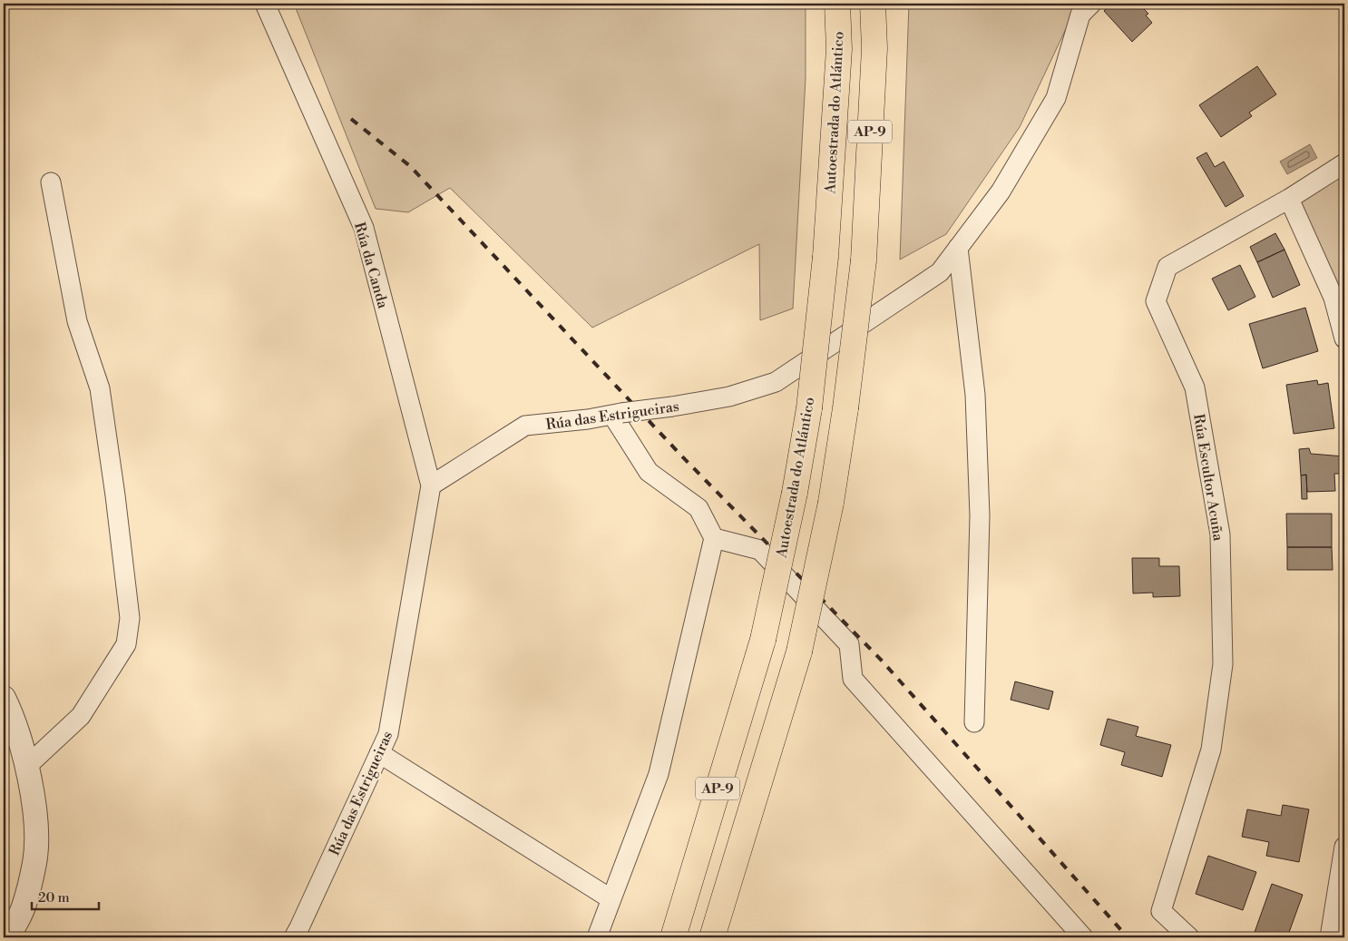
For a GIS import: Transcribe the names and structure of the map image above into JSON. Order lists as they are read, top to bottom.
{
  "streets": {
    "highway": ["Autoestrada do Atlántico", "AP-9"],
    "street": ["Rúa da Canda", "Rúa das Estrigueiras", "Rúa Escultor Acuña"]
  },
  "crossings": [
    ["Rúa da Canda", "Rúa das Estrigueiras"]
  ],
  "scale_bar": "20 m"
}
